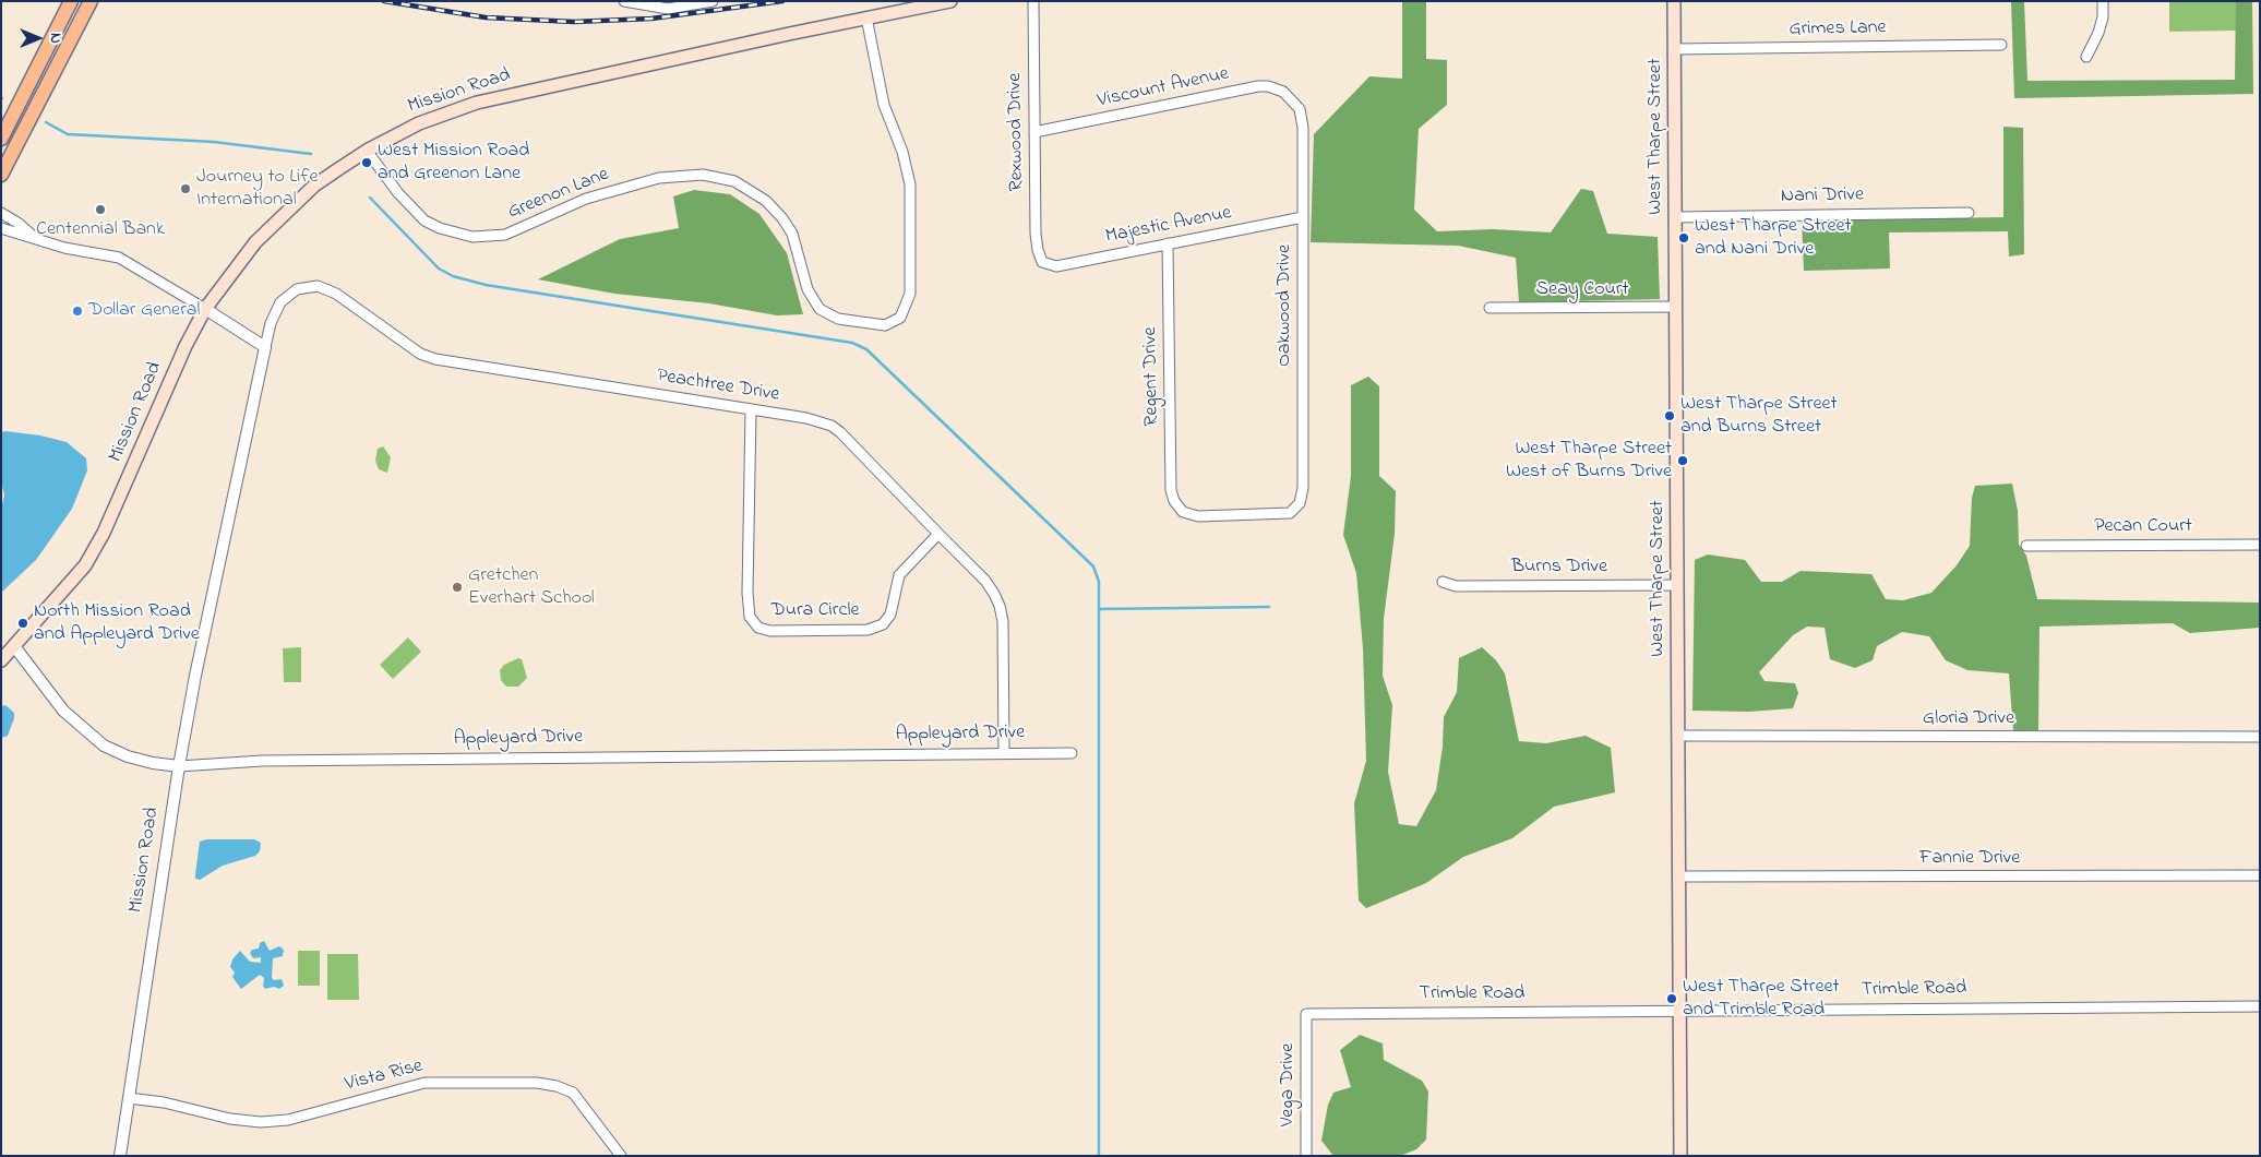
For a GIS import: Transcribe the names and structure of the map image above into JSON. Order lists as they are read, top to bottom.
{
  "streets": {
    "main road": ["Mission Road", "West Tharpe Street"],
    "street": [
      "Grimes Lane",
      "Viscount Avenue",
      "Rexwood Drive",
      "Greenon Lane",
      "Nani Drive",
      "Majestic Avenue",
      "Seay Court",
      "Oakwood Drive",
      "Regent Drive",
      "Peachtree Drive",
      "Pecan Court",
      "Burns Drive",
      "Dura Circle",
      "Gloria Drive",
      "Appleyard Drive",
      "Fannie Drive",
      "Trimble Road",
      "Vista Rise",
      "Vega Drive"
    ]
  },
  "crossings": [
    ["Grimes Lane", "West Tharpe Street"],
    ["Viscount Avenue", "Rexwood Drive"],
    ["Viscount Avenue", "Oakwood Drive"],
    ["Mission Road", "Greenon Lane"],
    ["Mission Road", "Peachtree Drive"],
    ["Mission Road", "Appleyard Drive"],
    ["Mission Road", "Vista Rise"],
    ["Rexwood Drive", "Majestic Avenue"],
    ["West Tharpe Street", "Nani Drive"],
    ["West Tharpe Street", "Seay Court"],
    ["West Tharpe Street", "Burns Drive"],
    ["West Tharpe Street", "Gloria Drive"],
    ["West Tharpe Street", "Fannie Drive"],
    ["West Tharpe Street", "Trimble Road"],
    ["Majestic Avenue", "Oakwood Drive"],
    ["Majestic Avenue", "Regent Drive"],
    ["Oakwood Drive", "Regent Drive"],
    ["Peachtree Drive", "Dura Circle"],
    ["Peachtree Drive", "Appleyard Drive"],
    ["Trimble Road", "Vega Drive"]
  ],
  "places": [
    "West Mission Road and Greenon Lane",
    "Journey to Life International",
    "Centennial Bank",
    "West Tharpe Street and Nani Drive",
    "Dollar General",
    "West Tharpe Street and Burns Street",
    "West Tharpe Street West of Burns Drive",
    "Gretchen Everhart School",
    "North Mission Road and Appleyard Drive",
    "West Tharpe Street and Trimble Road"
  ],
  "north": "right"
}
